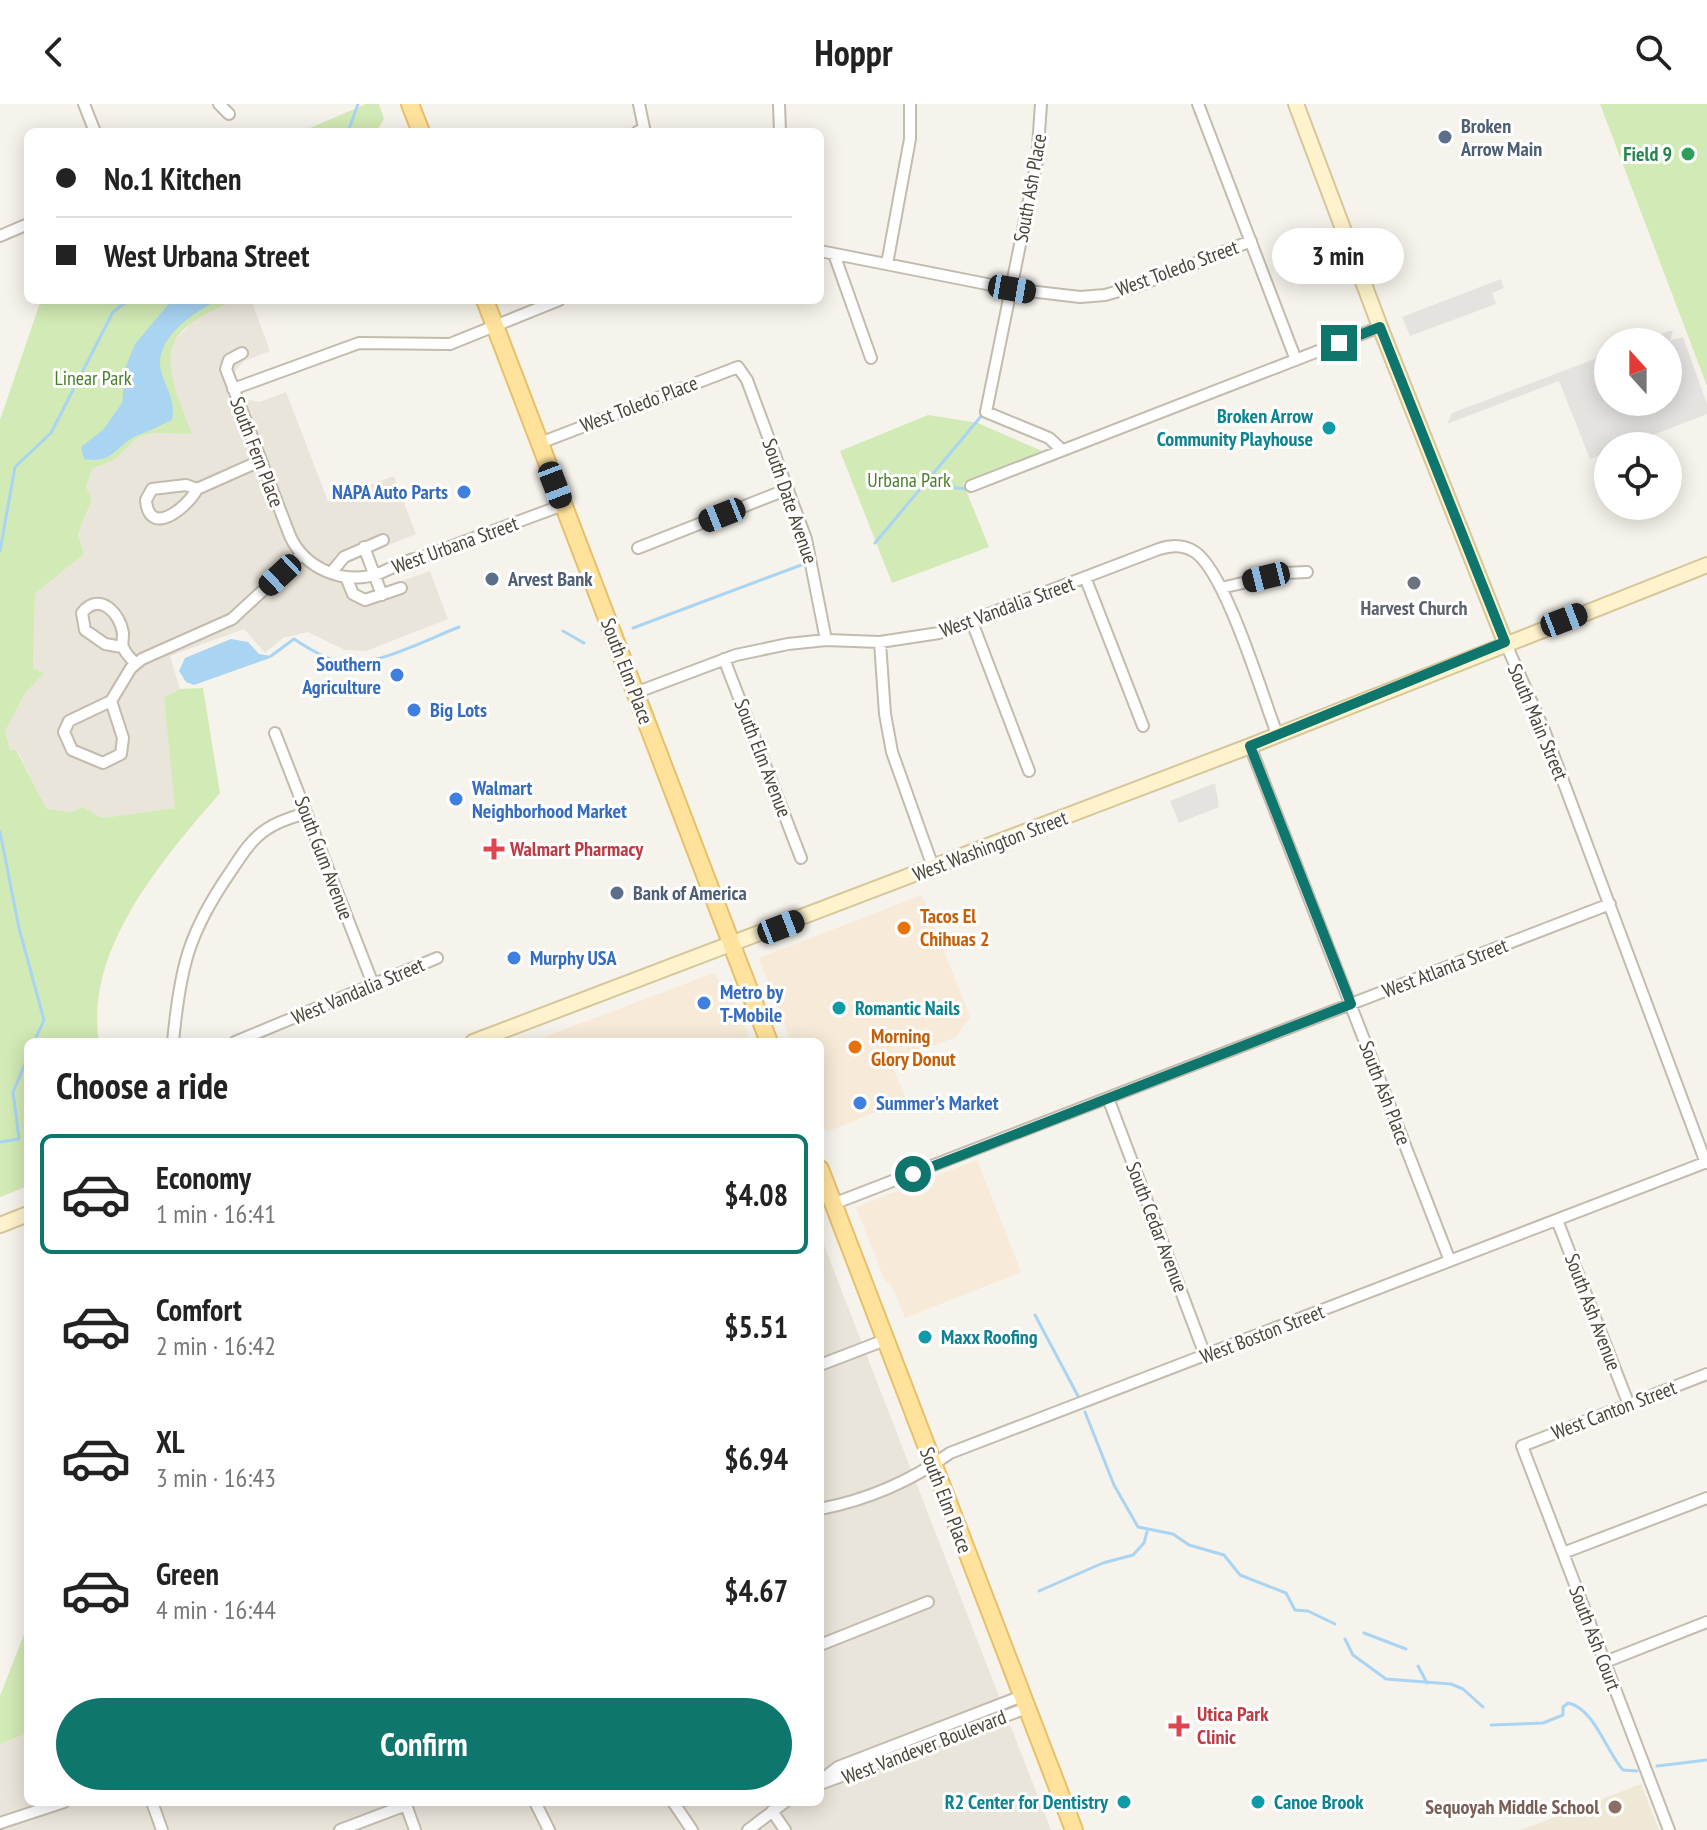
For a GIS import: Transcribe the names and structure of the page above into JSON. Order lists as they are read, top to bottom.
{
  "streets": {
    "main road": ["South Elm Place", "South Main Street", "West Washington Street"],
    "street": [
      "South Ash Place",
      "West Toledo Street",
      "West Toledo Place",
      "South Fern Place",
      "South Date Avenue",
      "West Urbana Street",
      "West Vandalia Street",
      "South Elm Avenue",
      "South Gum Avenue",
      "West Atlanta Street",
      "South Cedar Avenue",
      "South Ash Avenue",
      "West Boston Street",
      "West Canton Street",
      "South Ash Court",
      "West Vandever Boulevard"
    ]
  },
  "crossings": [
    ["South Ash Place", "West Toledo Street"],
    ["South Ash Place", "West Washington Street"],
    ["South Ash Place", "West Atlanta Street"],
    ["South Ash Place", "West Boston Street"],
    ["West Toledo Place", "South Date Avenue"],
    ["West Toledo Place", "South Elm Place"],
    ["South Fern Place", "West Urbana Street"],
    ["South Date Avenue", "West Vandalia Street"],
    ["West Urbana Street", "South Elm Place"],
    ["West Vandalia Street", "South Elm Place"],
    ["West Vandalia Street", "South Elm Avenue"],
    ["West Vandalia Street", "South Gum Avenue"],
    ["South Elm Place", "West Washington Street"],
    ["South Elm Place", "West Atlanta Street"],
    ["South Elm Place", "West Boston Street"],
    ["South Elm Place", "West Vandever Boulevard"],
    ["South Main Street", "West Washington Street"],
    ["South Main Street", "West Atlanta Street"],
    ["South Main Street", "West Boston Street"],
    ["West Atlanta Street", "South Cedar Avenue"],
    ["South Cedar Avenue", "West Boston Street"],
    ["South Ash Avenue", "West Boston Street"],
    ["South Ash Avenue", "West Canton Street"],
    ["West Canton Street", "South Ash Court"]
  ],
  "parks": ["Linear Park", "Urbana Park"],
  "places": {
    "other": [
      "Broken Arrow Main",
      "Field 9",
      "Broken Arrow Community Playhouse",
      "NAPA Auto Parts",
      "Arvest Bank",
      "Harvest Church",
      "Southern Agriculture",
      "Big Lots",
      "Walmart Neighborhood Market",
      "Bank of America",
      "Tacos El Chihuas 2",
      "Murphy USA",
      "Metro by T-Mobile",
      "Romantic Nails",
      "Morning Glory Donut",
      "Summer's Market",
      "Maxx Roofing",
      "R2 Center for Dentistry",
      "Canoe Brook",
      "Sequoyah Middle School"
    ],
    "health": ["Walmart Pharmacy", "Utica Park Clinic"]
  },
  "north": "top",
  "page": {
    "header": "Hoppr",
    "banner": ["No.1 Kitchen", "West Urbana Street"],
    "bubble": "3 min",
    "heading": "Choose a ride",
    "list": [
      {
        "name": "Economy",
        "note": "1 min · 16:41",
        "value": "$4.08"
      },
      {
        "name": "Comfort",
        "note": "2 min · 16:42",
        "value": "$5.51"
      },
      {
        "name": "XL",
        "note": "3 min · 16:43",
        "value": "$6.94"
      },
      {
        "name": "Green",
        "note": "4 min · 16:44",
        "value": "$4.67"
      }
    ],
    "buttons": "Confirm"
  }
}
